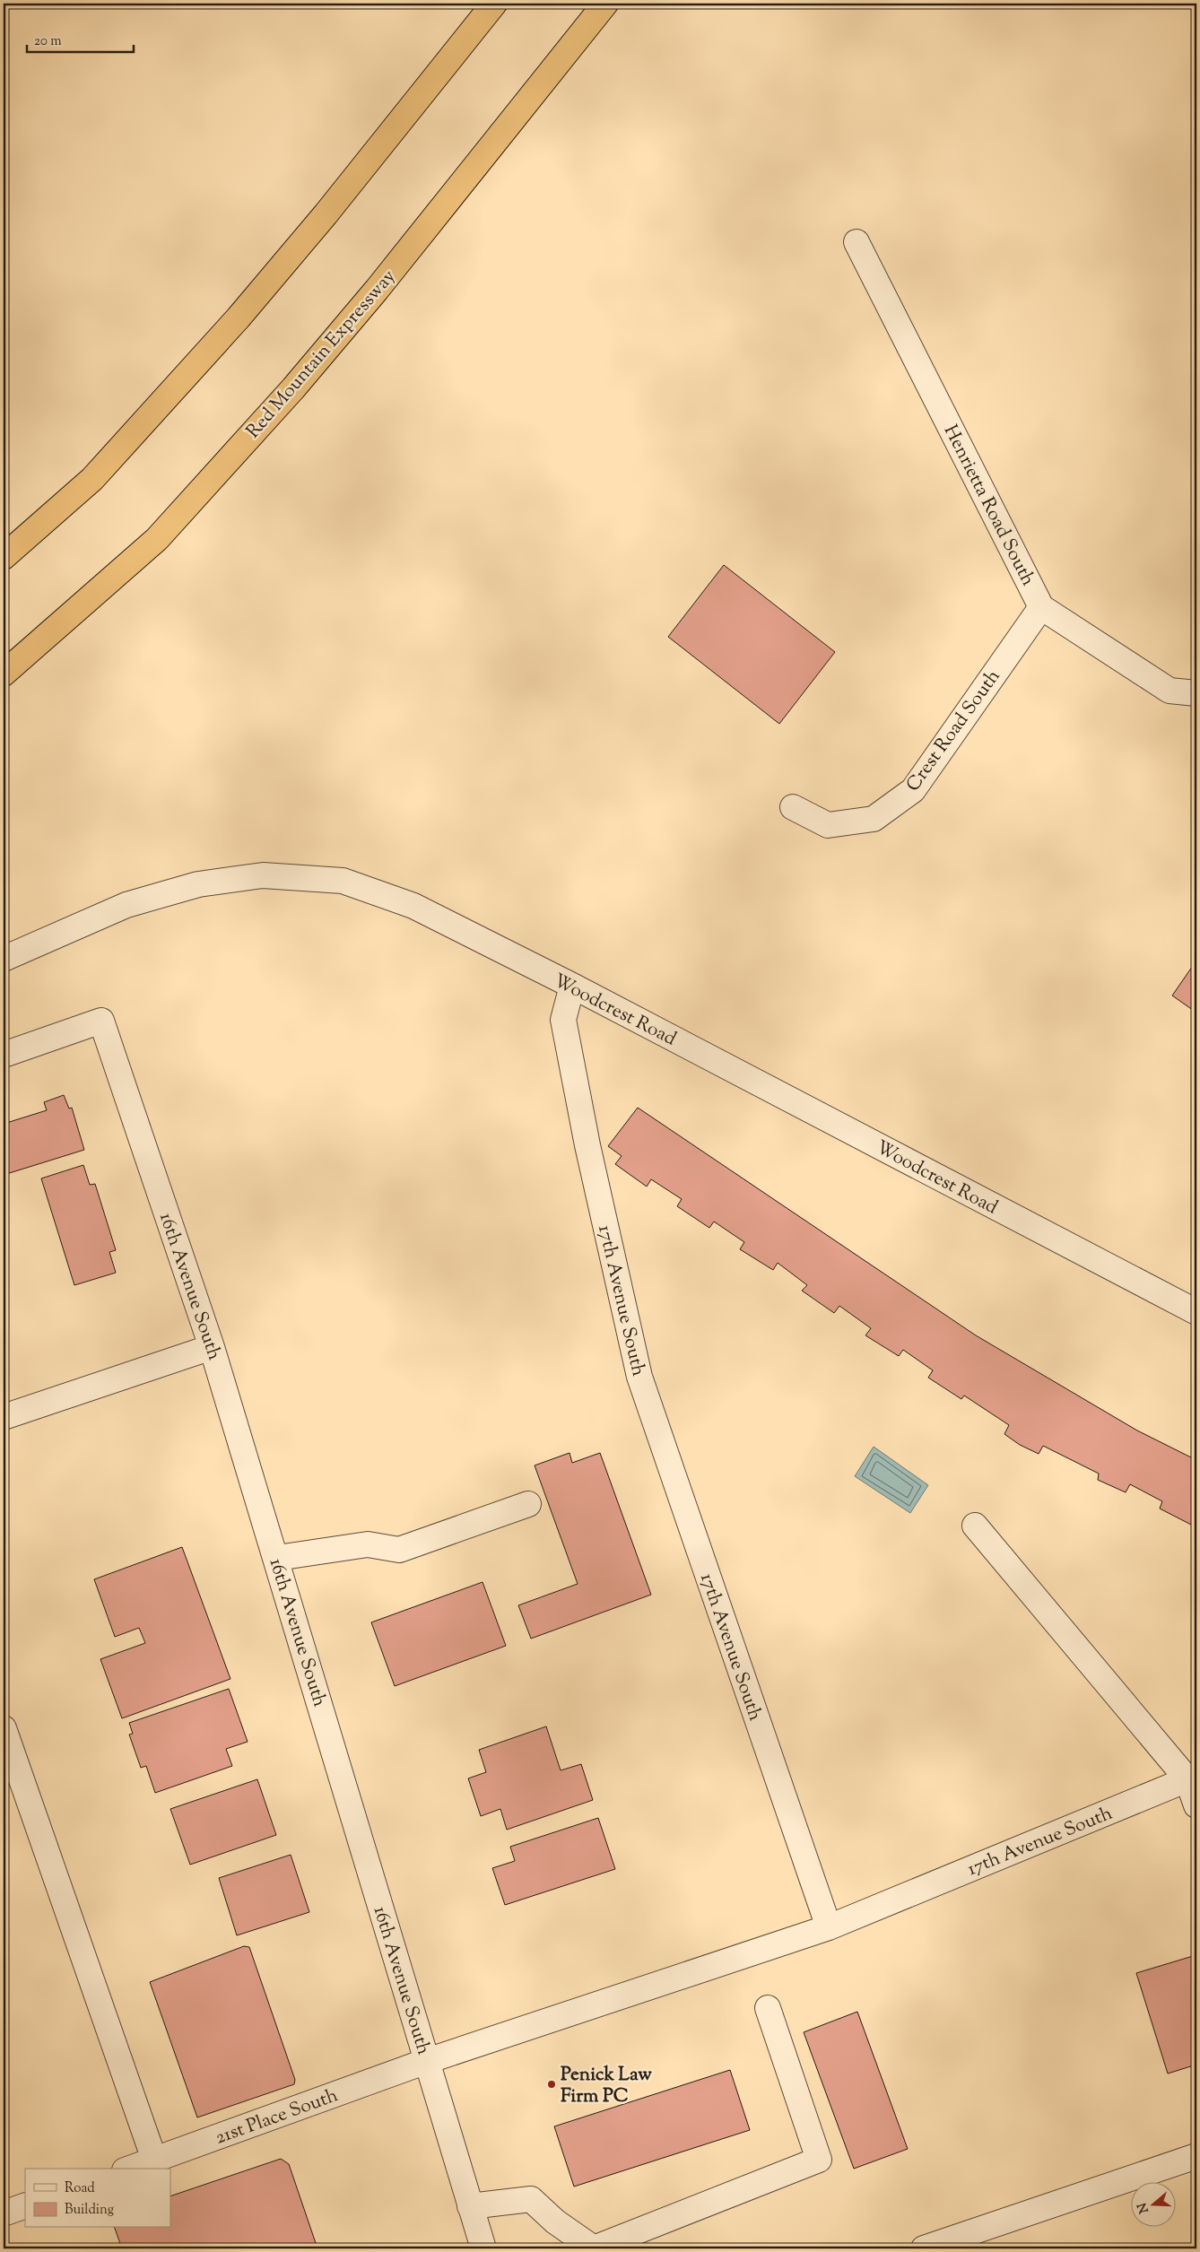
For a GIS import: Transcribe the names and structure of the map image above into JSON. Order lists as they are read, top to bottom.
{
  "streets": {
    "highway": ["Red Mountain Expressway"],
    "street": [
      "Henrietta Road South",
      "Crest Road South",
      "Woodcrest Road",
      "16th Avenue South",
      "17th Avenue South",
      "21st Place South"
    ]
  },
  "crossings": [
    ["Henrietta Road South", "Crest Road South"],
    ["Woodcrest Road", "17th Avenue South"],
    ["16th Avenue South", "21st Place South"],
    ["17th Avenue South", "21st Place South"]
  ],
  "places": ["Penick Law Firm PC"],
  "legend": ["Road", "Building"],
  "scale_bar": "20 m",
  "north": "left"
}
